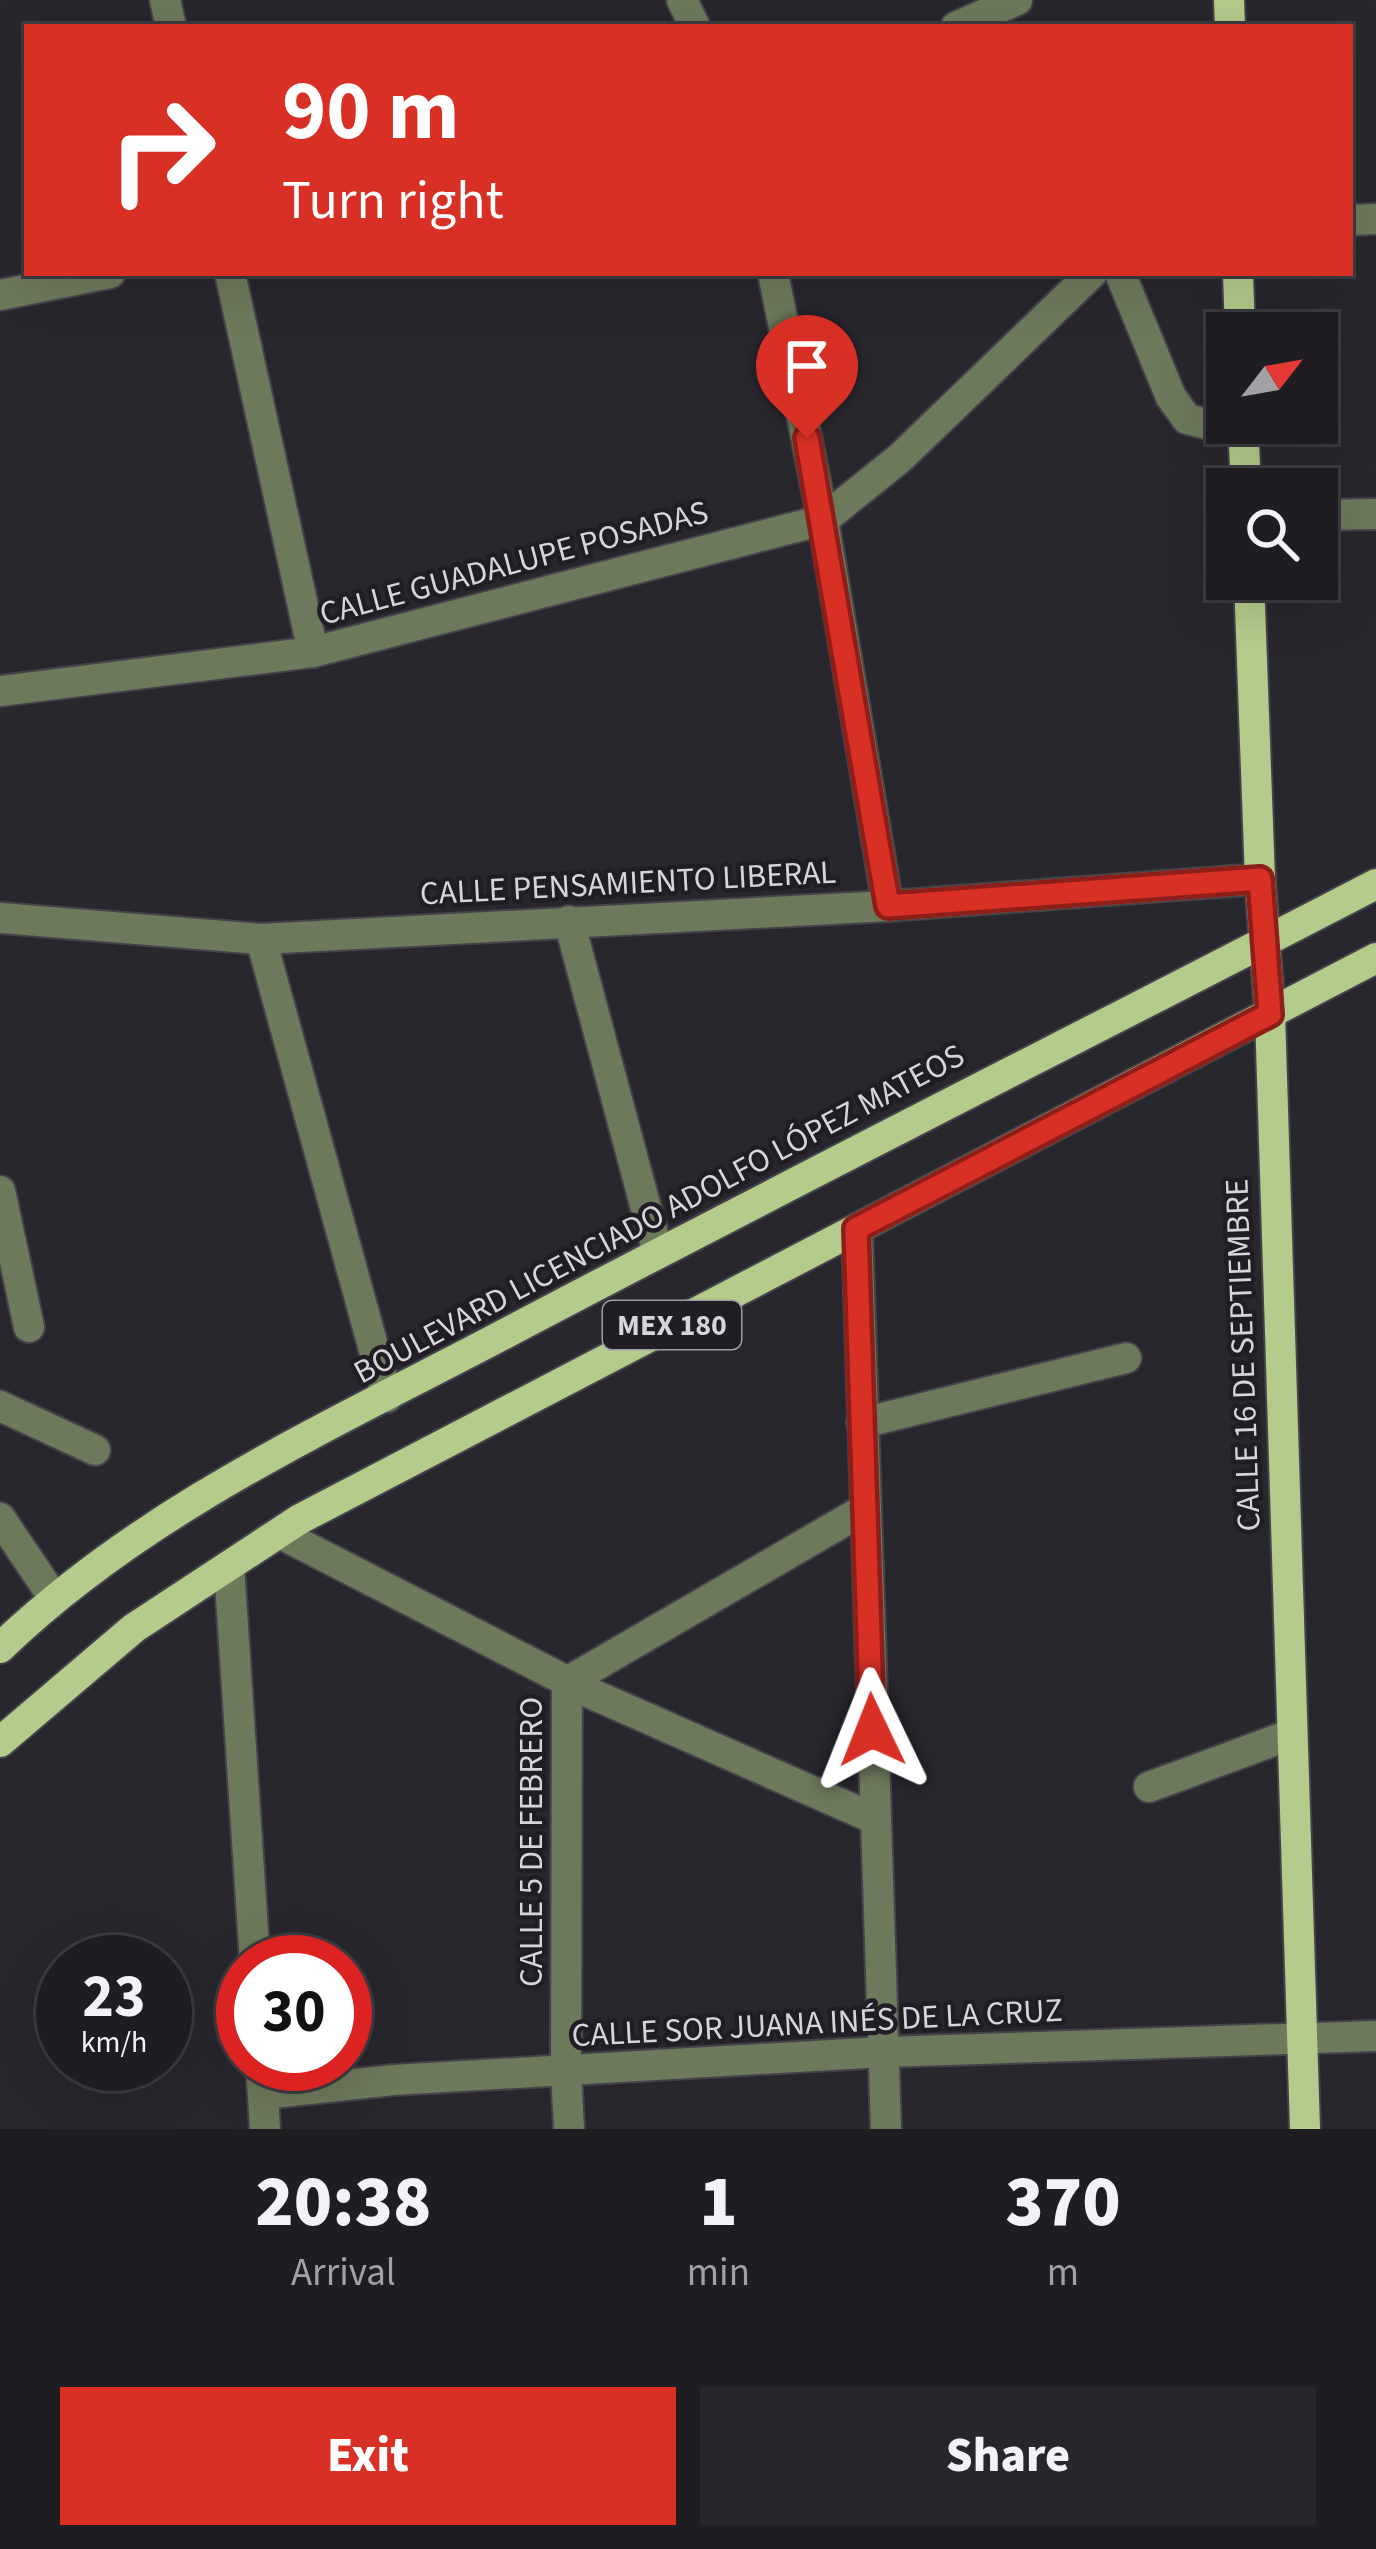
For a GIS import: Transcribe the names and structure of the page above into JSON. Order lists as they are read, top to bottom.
{
  "streets": {
    "main road": ["BOULEVARD LICENCIADO ADOLFO LÓPEZ MATEOS", "MEX 180", "CALLE 16 DE SEPTIEMBRE"],
    "street": [
      "CALLE GUADALUPE POSADAS",
      "CALLE PENSAMIENTO LIBERAL",
      "CALLE 5 DE FEBRERO",
      "CALLE SOR JUANA INÉS DE LA CRUZ"
    ]
  },
  "crossings": [
    ["CALLE PENSAMIENTO LIBERAL", "CALLE 16 DE SEPTIEMBRE"],
    ["BOULEVARD LICENCIADO ADOLFO LÓPEZ MATEOS", "CALLE 16 DE SEPTIEMBRE"],
    ["MEX 180", "CALLE 16 DE SEPTIEMBRE"],
    ["CALLE 16 DE SEPTIEMBRE", "CALLE SOR JUANA INÉS DE LA CRUZ"],
    ["CALLE 5 DE FEBRERO", "CALLE SOR JUANA INÉS DE LA CRUZ"]
  ],
  "north": "top right",
  "page": {
    "turn": ["90 m", "Turn right"],
    "speed": "23 km/h",
    "limit": "30",
    "eta": [
      "20:38",
      "Arrival",
      "1",
      "min",
      "370",
      "m"
    ],
    "buttons": ["Exit", "Share"]
  }
}
